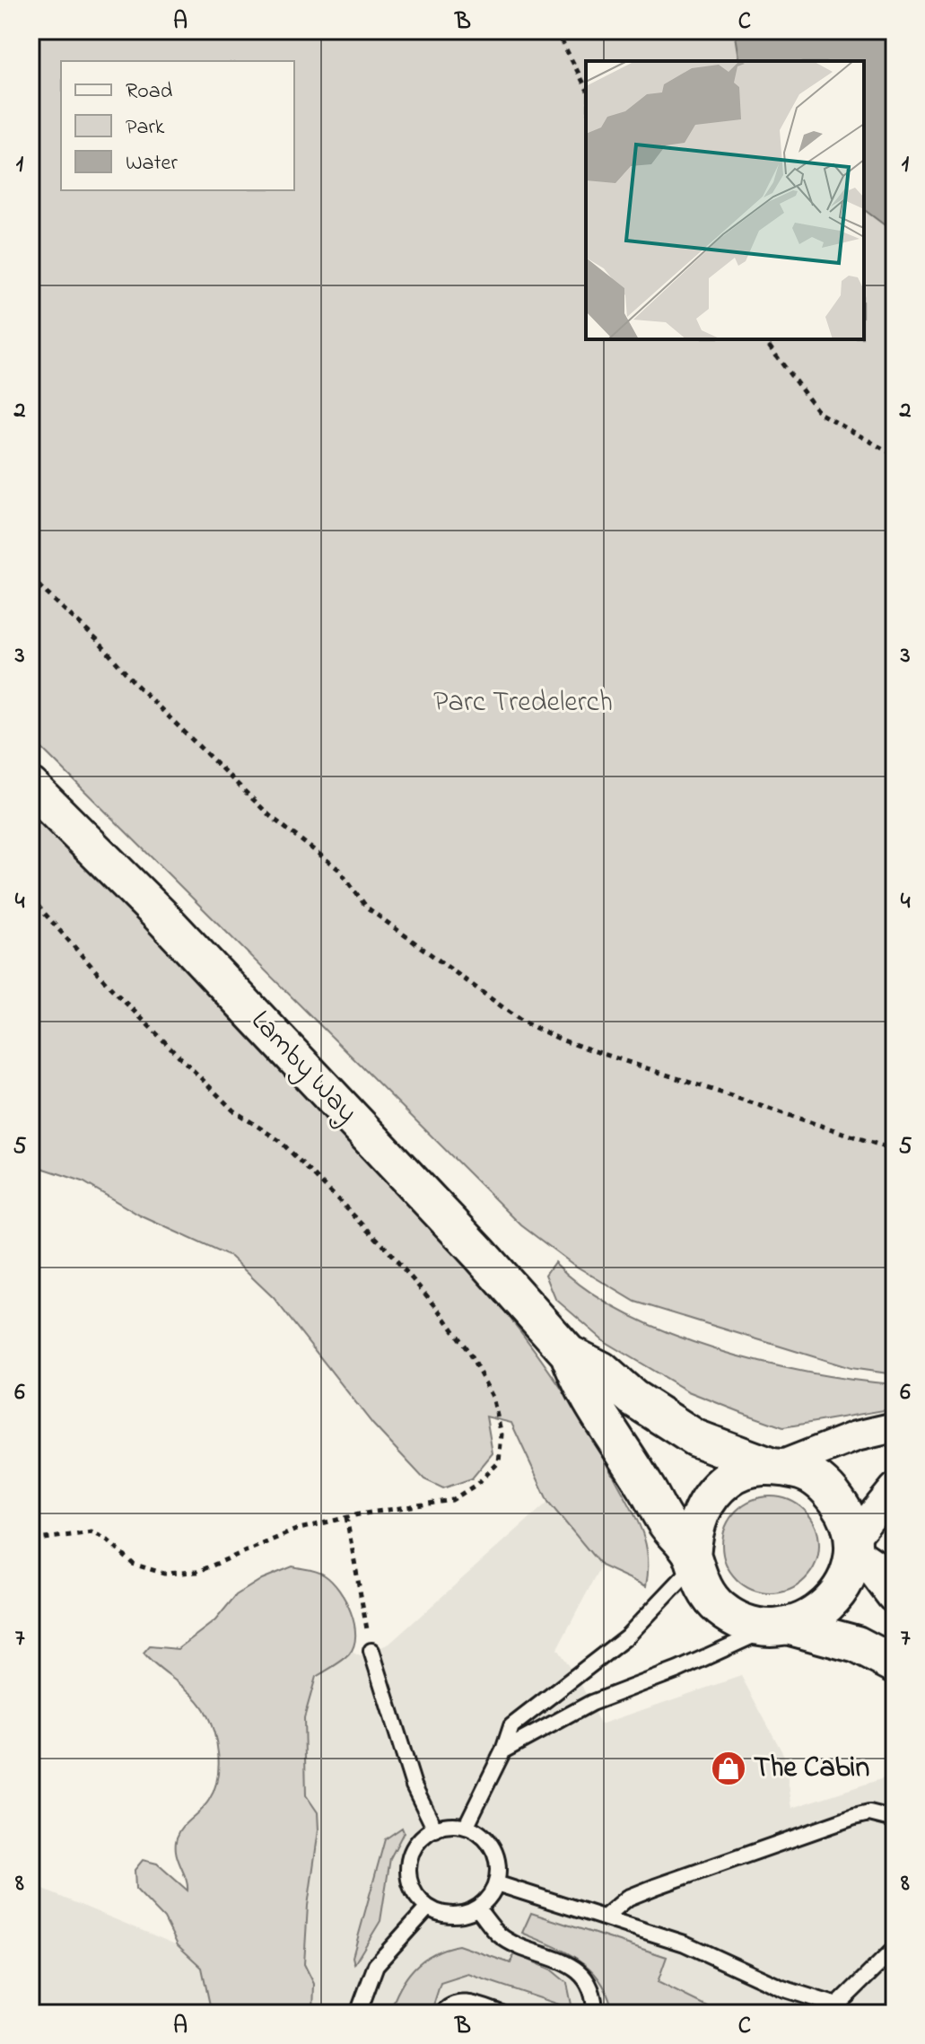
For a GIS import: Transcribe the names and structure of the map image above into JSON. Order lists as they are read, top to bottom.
{
  "streets": {
    "street": ["Lamby Way"]
  },
  "parks": ["Parc Tredelerch"],
  "places": {
    "shop": ["The Cabin"]
  },
  "legend": ["Road", "Park", "Water"],
  "grid": {
    "columns": ["A", "B", "C"],
    "rows": [
      "1",
      "2",
      "3",
      "4",
      "5",
      "6",
      "7",
      "8"
    ]
  }
}
